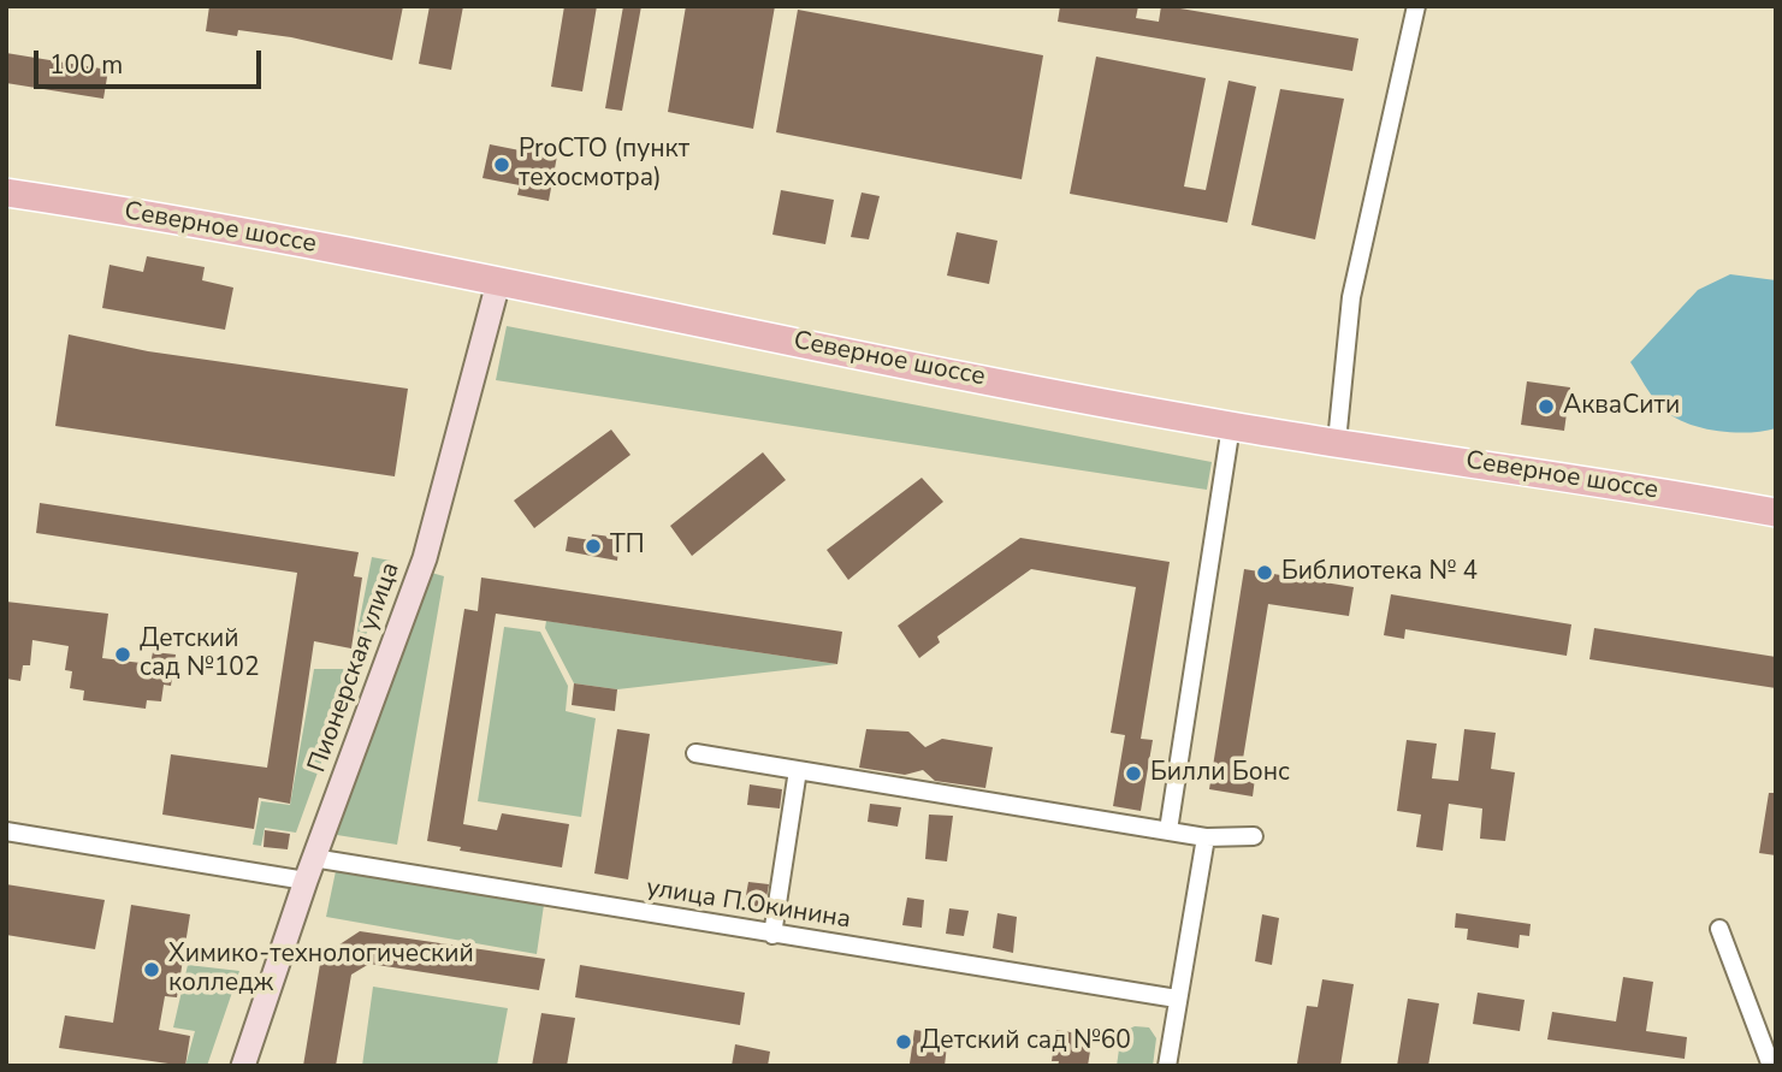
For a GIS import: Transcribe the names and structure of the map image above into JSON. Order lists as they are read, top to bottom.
{
  "streets": {
    "main road": ["Северное шоссе"],
    "street": ["Пионерская улица", "улица П.Окинина"]
  },
  "crossings": [
    ["Северное шоссе", "Пионерская улица"],
    ["Пионерская улица", "улица П.Окинина"]
  ],
  "places": [
    "ProСТО (пункт техосмотра)",
    "АкваСити",
    "ТП",
    "Библиотека № 4",
    "Детский сад №102",
    "Билли Бонс",
    "Химико-технологический колледж",
    "Детский сад №60"
  ],
  "scale_bar": "100 m"
}
